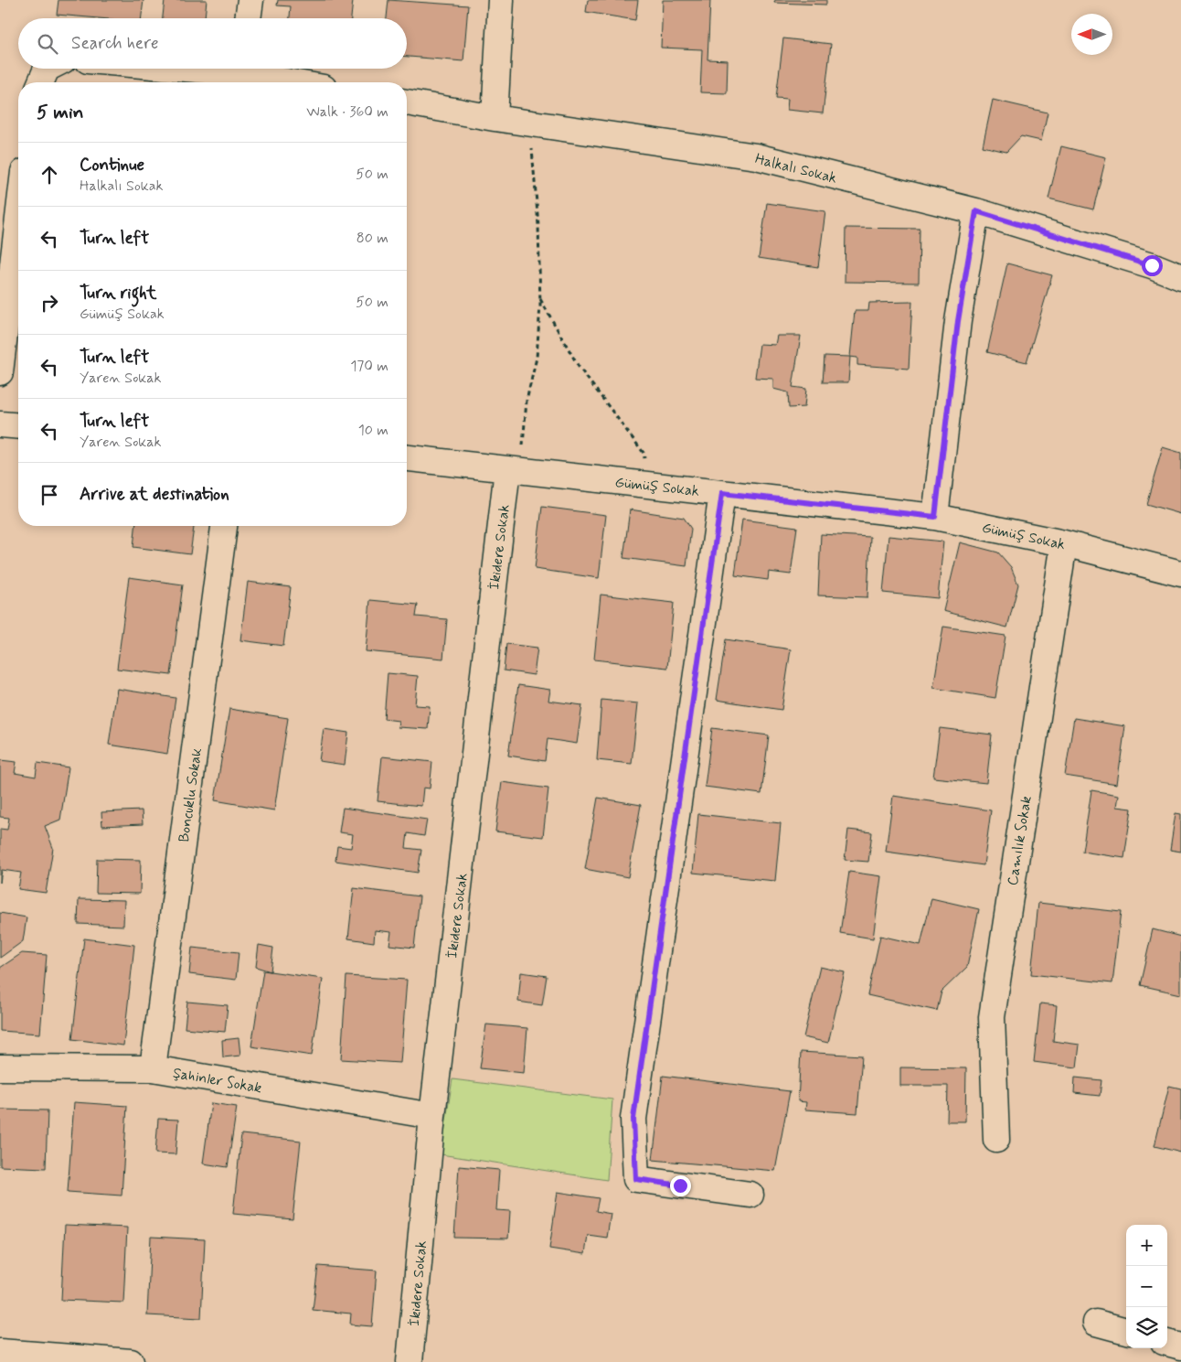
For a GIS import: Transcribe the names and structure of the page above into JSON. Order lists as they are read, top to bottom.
{
  "streets": {
    "street": [
      "Halkalı Sokak",
      "Gümüş Sokak",
      "İkidere Sokak",
      "Boncuklu Sokak",
      "Camılık Sokak",
      "Şahinler Sokak"
    ]
  },
  "crossings": [
    ["Gümüş Sokak", "İkidere Sokak"],
    ["Gümüş Sokak", "Camılık Sokak"],
    ["İkidere Sokak", "Şahinler Sokak"],
    ["Boncuklu Sokak", "Şahinler Sokak"]
  ],
  "north": "left",
  "page": {
    "search": "Search here",
    "heading": ["5 min", "Walk · 360 m"],
    "list": [
      ["Continue", "Halkalı Sokak", "50 m"],
      ["Turn left", "80 m"],
      ["Turn right", "Gümüş Sokak", "50 m"],
      ["Turn left", "Yaren Sokak", "170 m"],
      ["Turn left", "Yaren Sokak", "10 m"],
      "Arrive at destination"
    ],
    "map_buttons": ["+", "−"]
  }
}
